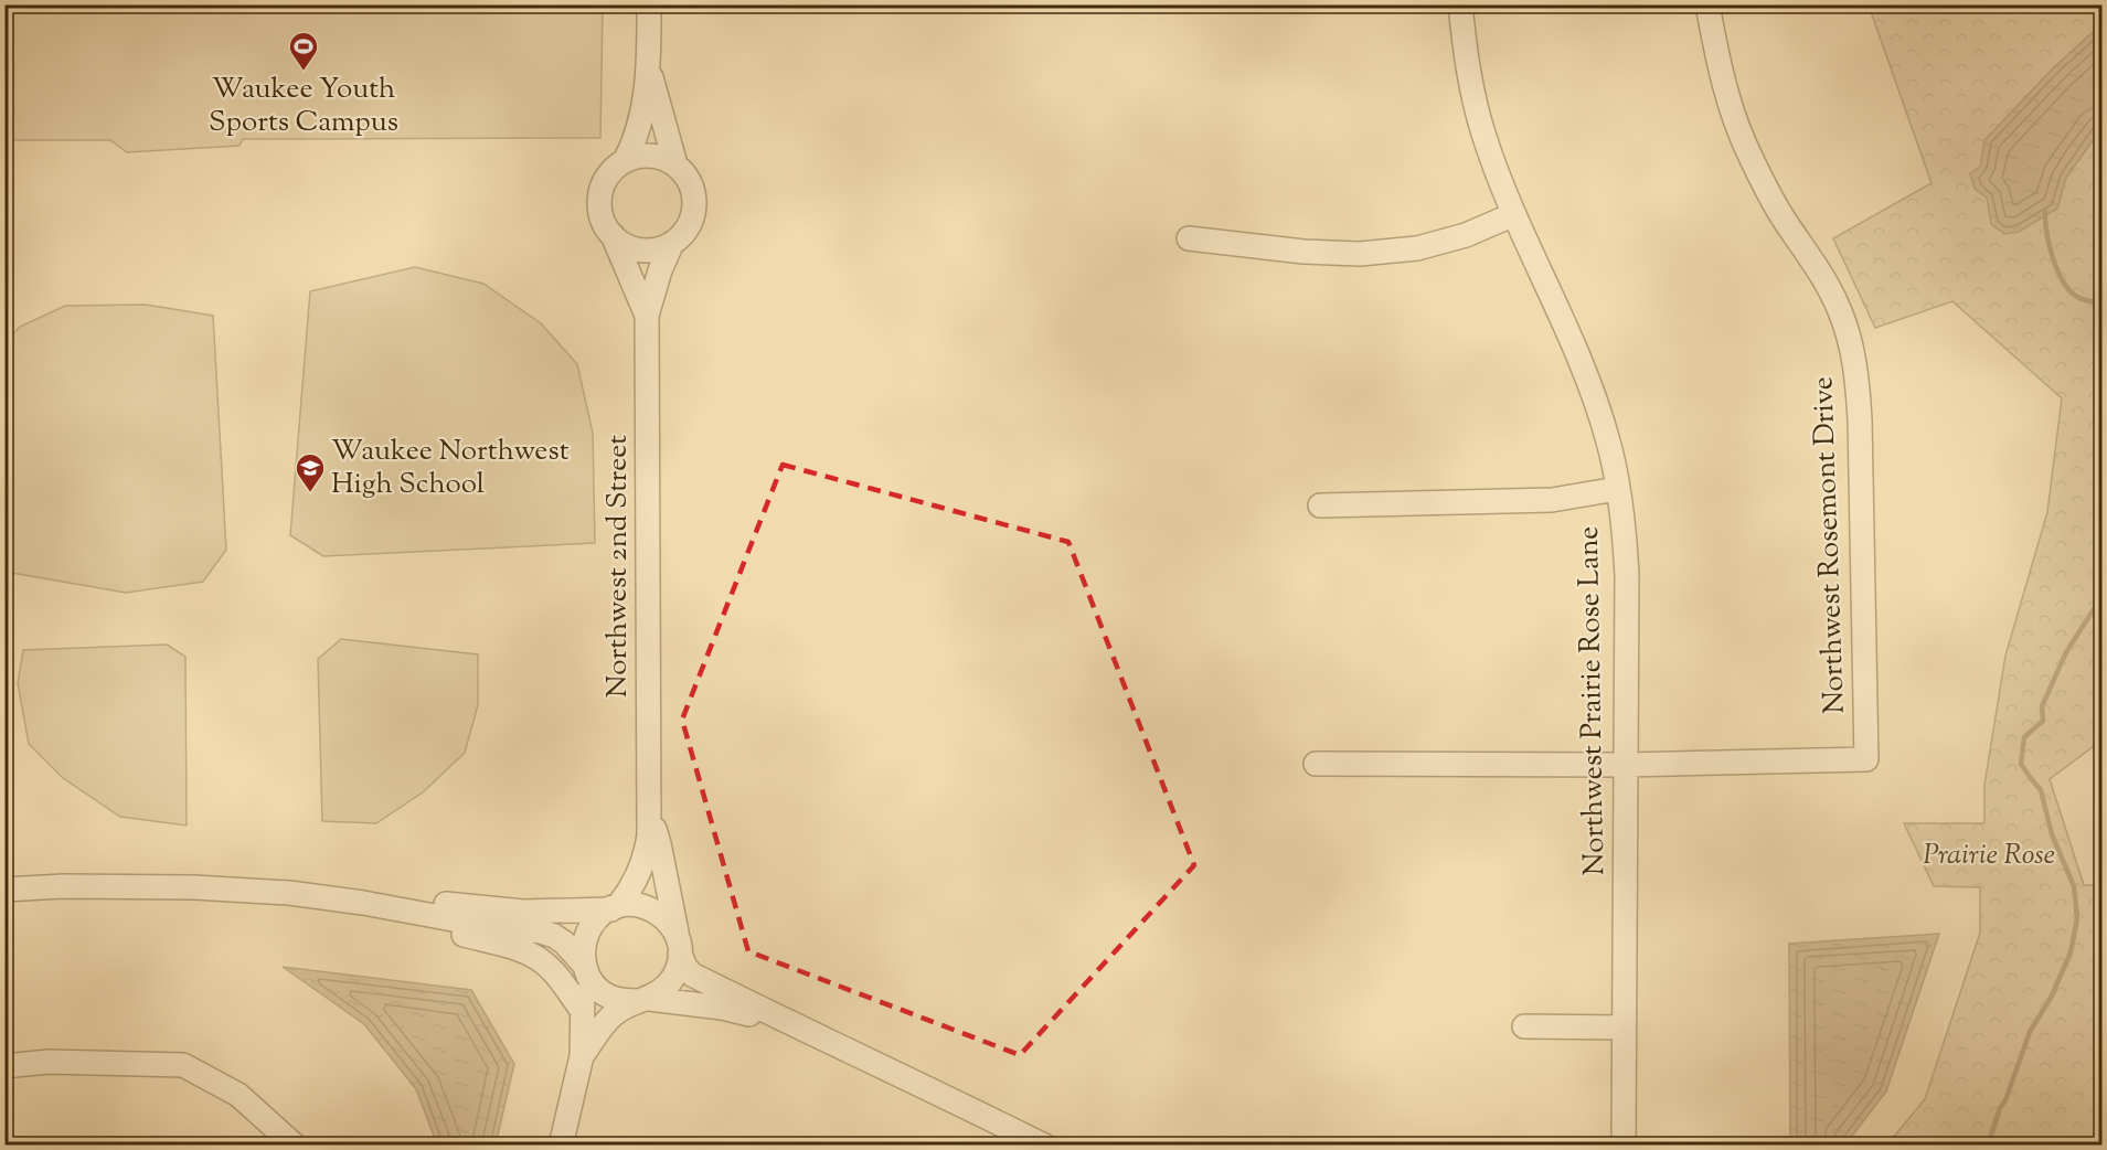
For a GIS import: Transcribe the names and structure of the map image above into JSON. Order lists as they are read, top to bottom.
{
  "streets": {
    "street": ["Northwest Rosemont Drive", "Northwest 2nd Street", "Northwest Prairie Rose Lane"]
  },
  "crossings": [
    ["Northwest Rosemont Drive", "Northwest Prairie Rose Lane"]
  ],
  "parks": ["Prairie Rose"],
  "places": {
    "sports": ["Waukee Youth Sports Campus"],
    "school or university": ["Waukee Northwest High School"]
  }
}
